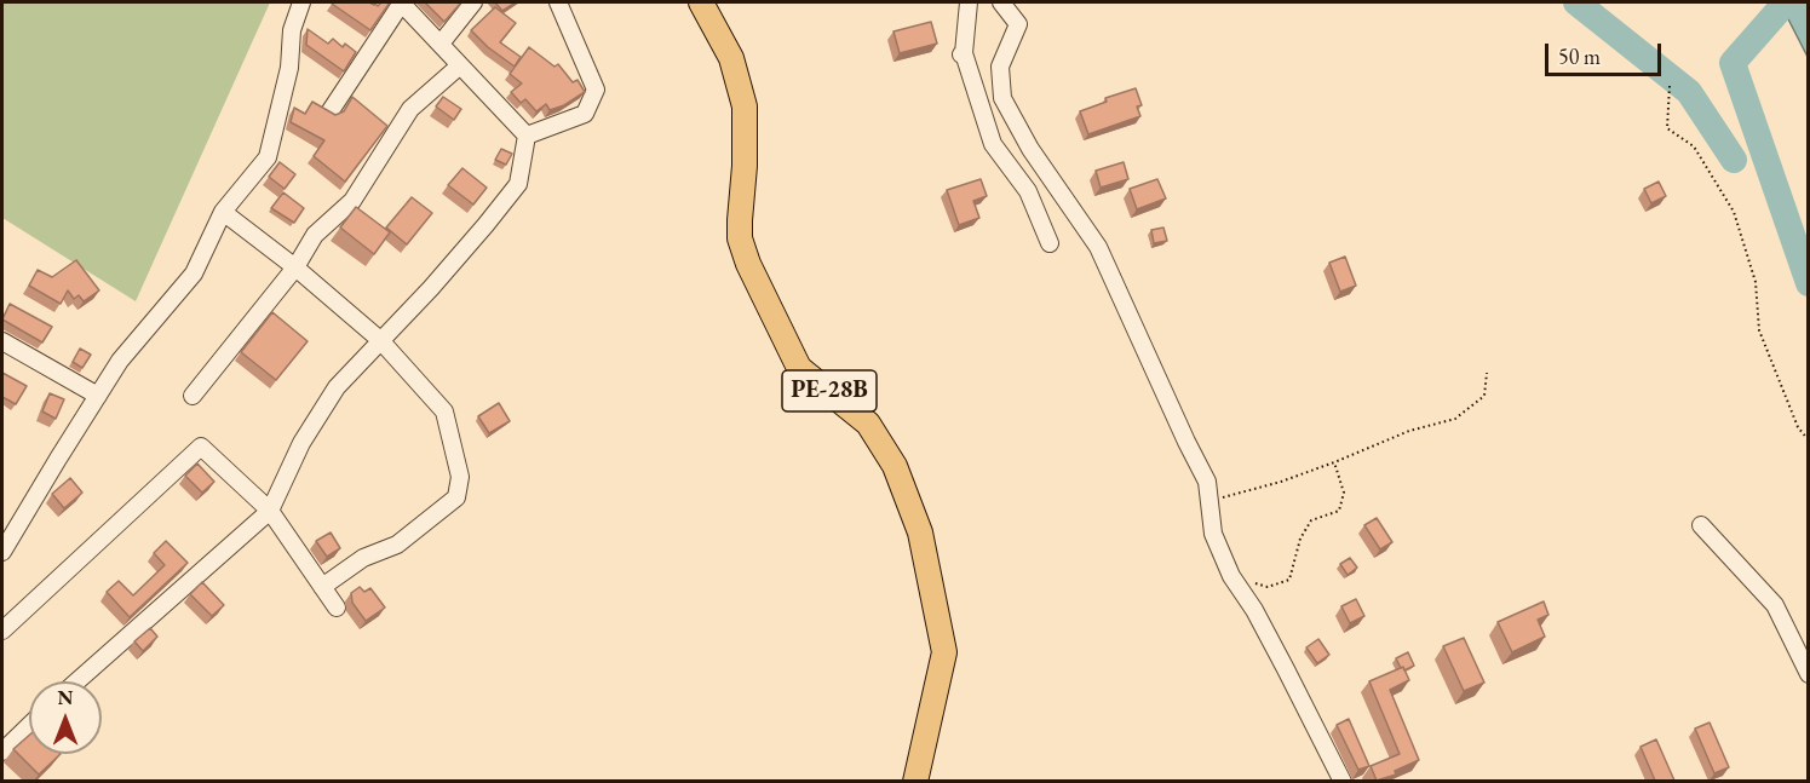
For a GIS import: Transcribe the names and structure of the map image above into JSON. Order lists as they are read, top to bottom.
{
  "streets": {
    "highway": ["PE-28B"]
  },
  "scale_bar": "50 m",
  "north": "top"
}
